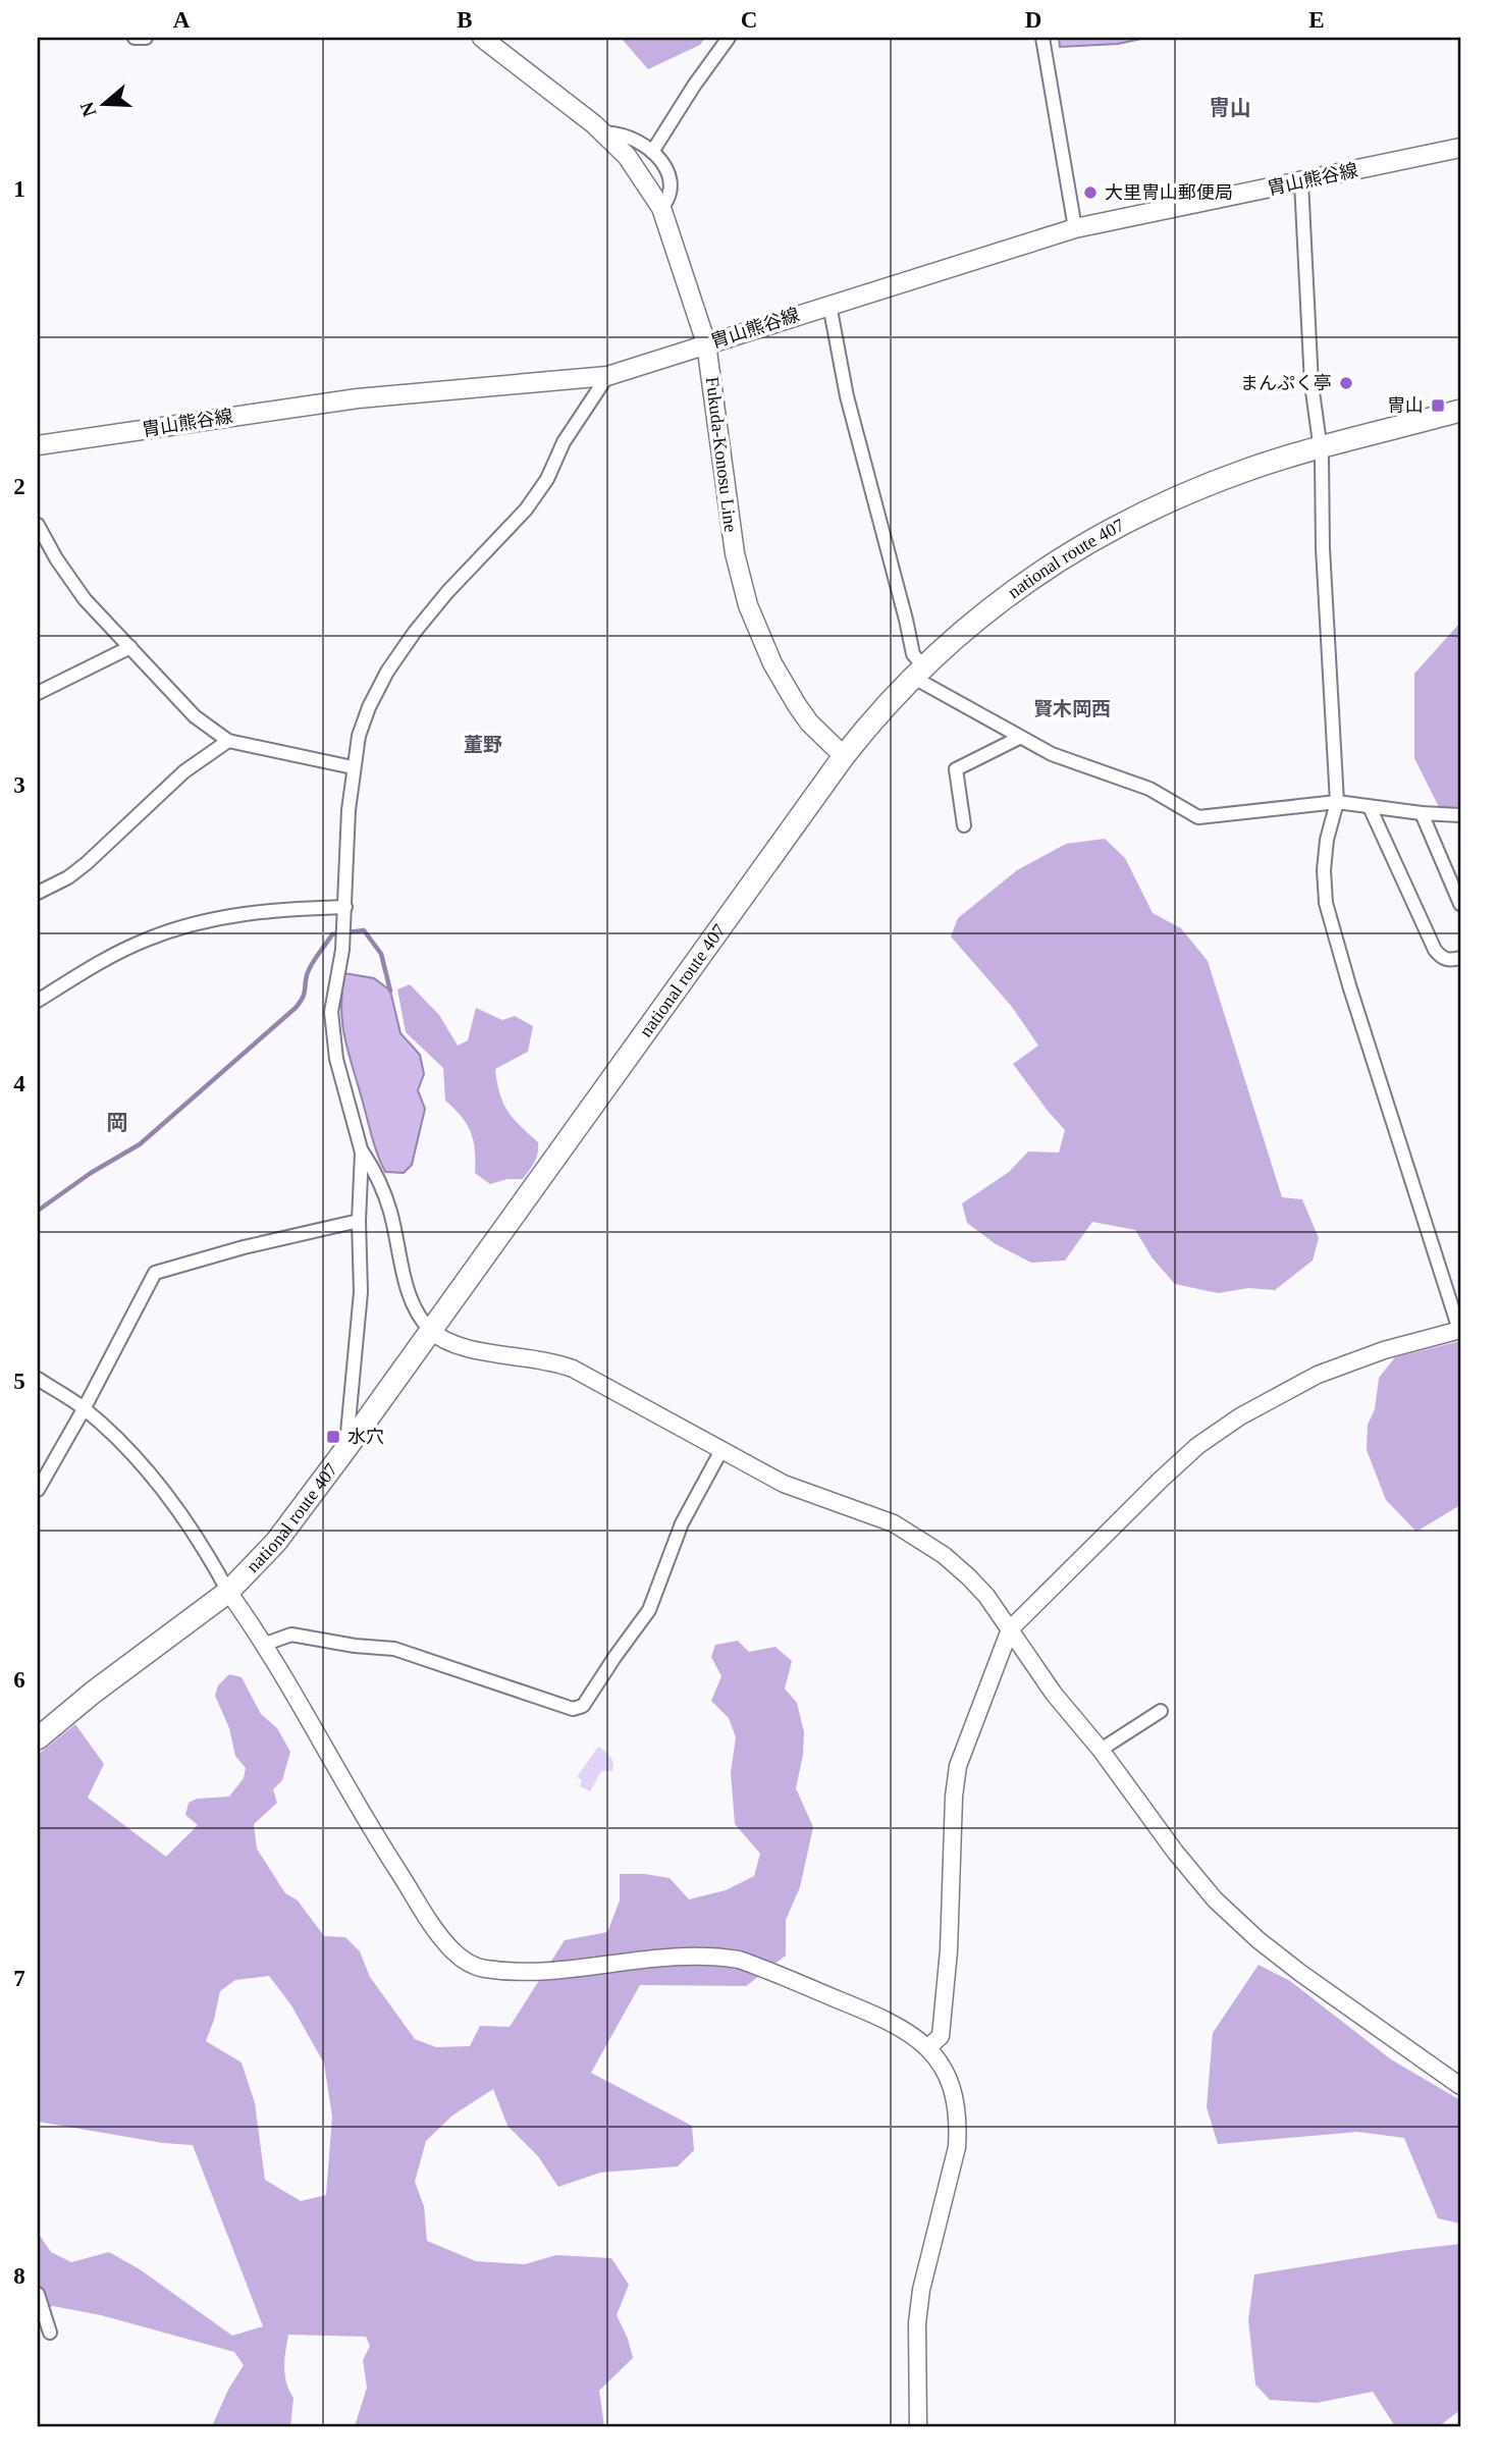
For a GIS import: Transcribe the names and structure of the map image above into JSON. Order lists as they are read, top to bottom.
{
  "streets": {
    "highway": ["national route 407"],
    "main road": ["胄山熊谷線", "Fukuda-Konosu Line"]
  },
  "crossings": [
    ["胄山熊谷線", "Fukuda-Konosu Line"],
    ["Fukuda-Konosu Line", "national route 407"]
  ],
  "districts": [
    "冑山",
    "賢木岡西",
    "董野",
    "岡"
  ],
  "places": {
    "other": ["大里冑山郵便局", "まんぷく亭"],
    "transit": ["冑山", "水穴"]
  },
  "north": "left",
  "grid": {
    "columns": [
      "A",
      "B",
      "C",
      "D",
      "E"
    ],
    "rows": [
      "1",
      "2",
      "3",
      "4",
      "5",
      "6",
      "7",
      "8"
    ]
  }
}
